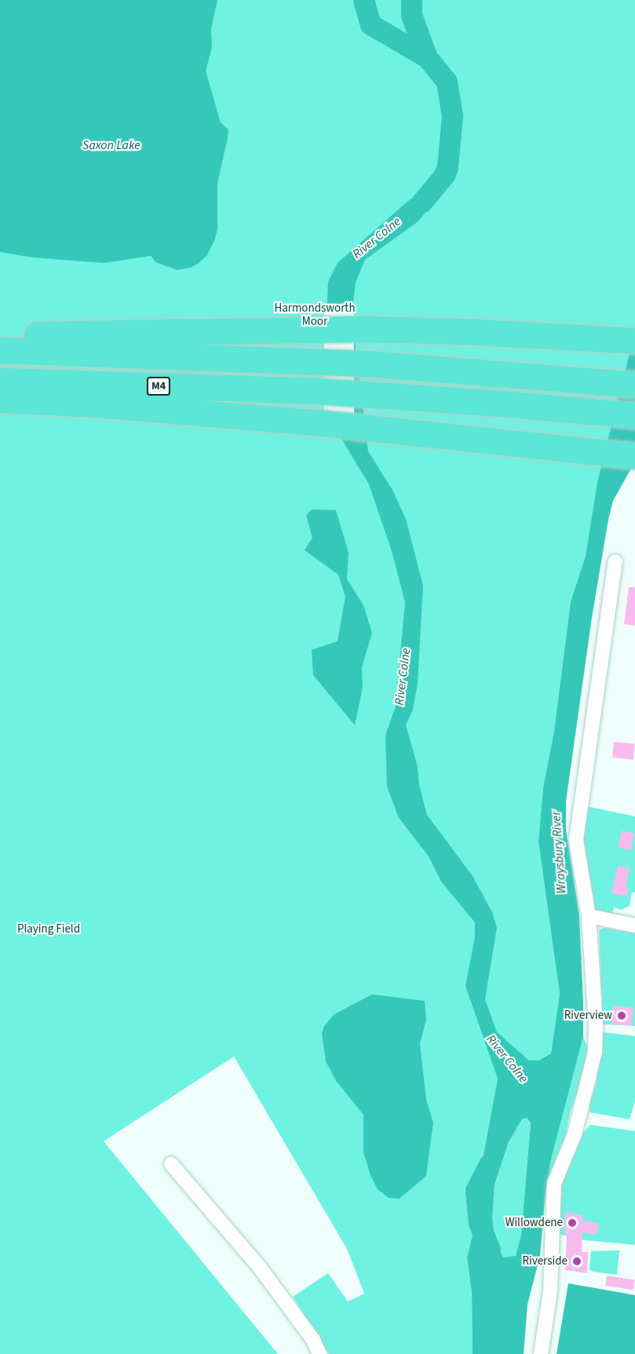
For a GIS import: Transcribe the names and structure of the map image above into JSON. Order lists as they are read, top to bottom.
{
  "streets": {
    "highway": ["M4"]
  },
  "water": ["Saxon Lake", "River Colne", "Wraysbury River"],
  "parks": ["Harmondsworth Moor", "Playing Field"],
  "places": ["Riverview", "Willowdene", "Riverside"]
}
